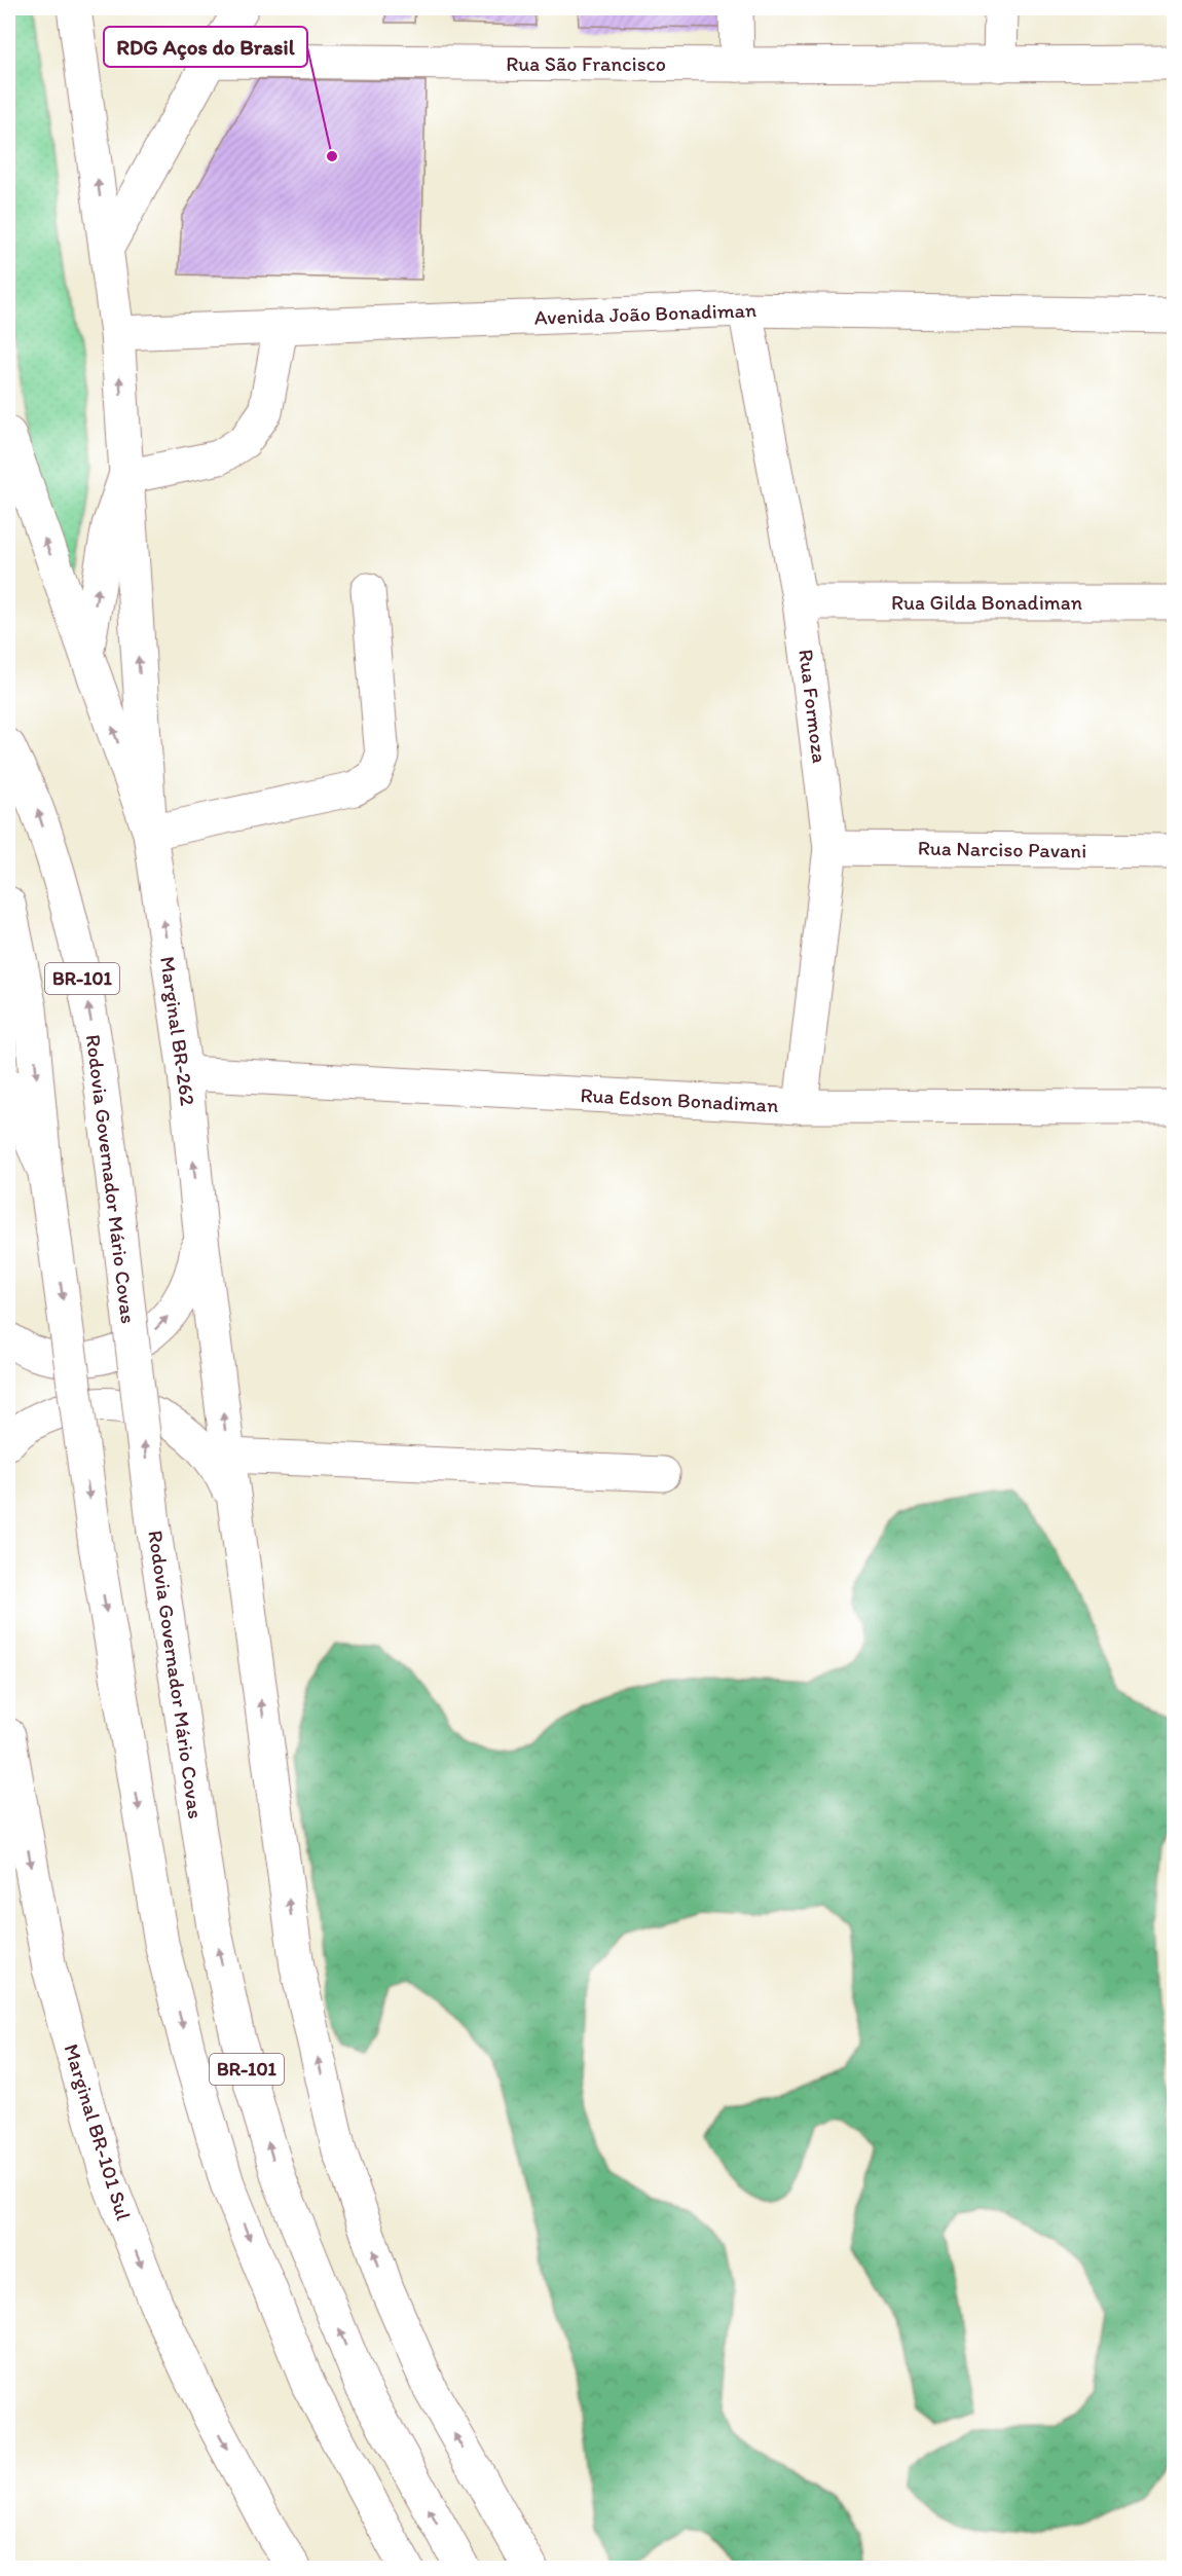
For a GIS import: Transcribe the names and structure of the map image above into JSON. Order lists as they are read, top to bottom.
{
  "streets": {
    "main road": [
      "Rua São Francisco",
      "Avenida João Bonadiman",
      "Rua Gilda Bonadiman",
      "Rua Formoza",
      "Rua Narciso Pavani",
      "BR-101",
      "Marginal BR-262",
      "Rua Edson Bonadiman",
      "Rodovia Governador Mário Covas",
      "Marginal BR-101 Sul"
    ]
  },
  "crossings": [
    ["Avenida João Bonadiman", "Rua Formoza"],
    ["Rua Gilda Bonadiman", "Rua Formoza"],
    ["Rua Formoza", "Rua Narciso Pavani"],
    ["Rua Formoza", "Rua Edson Bonadiman"],
    ["Marginal BR-262", "Rua Edson Bonadiman"]
  ],
  "places": ["RDG Aços do Brasil"]
}
